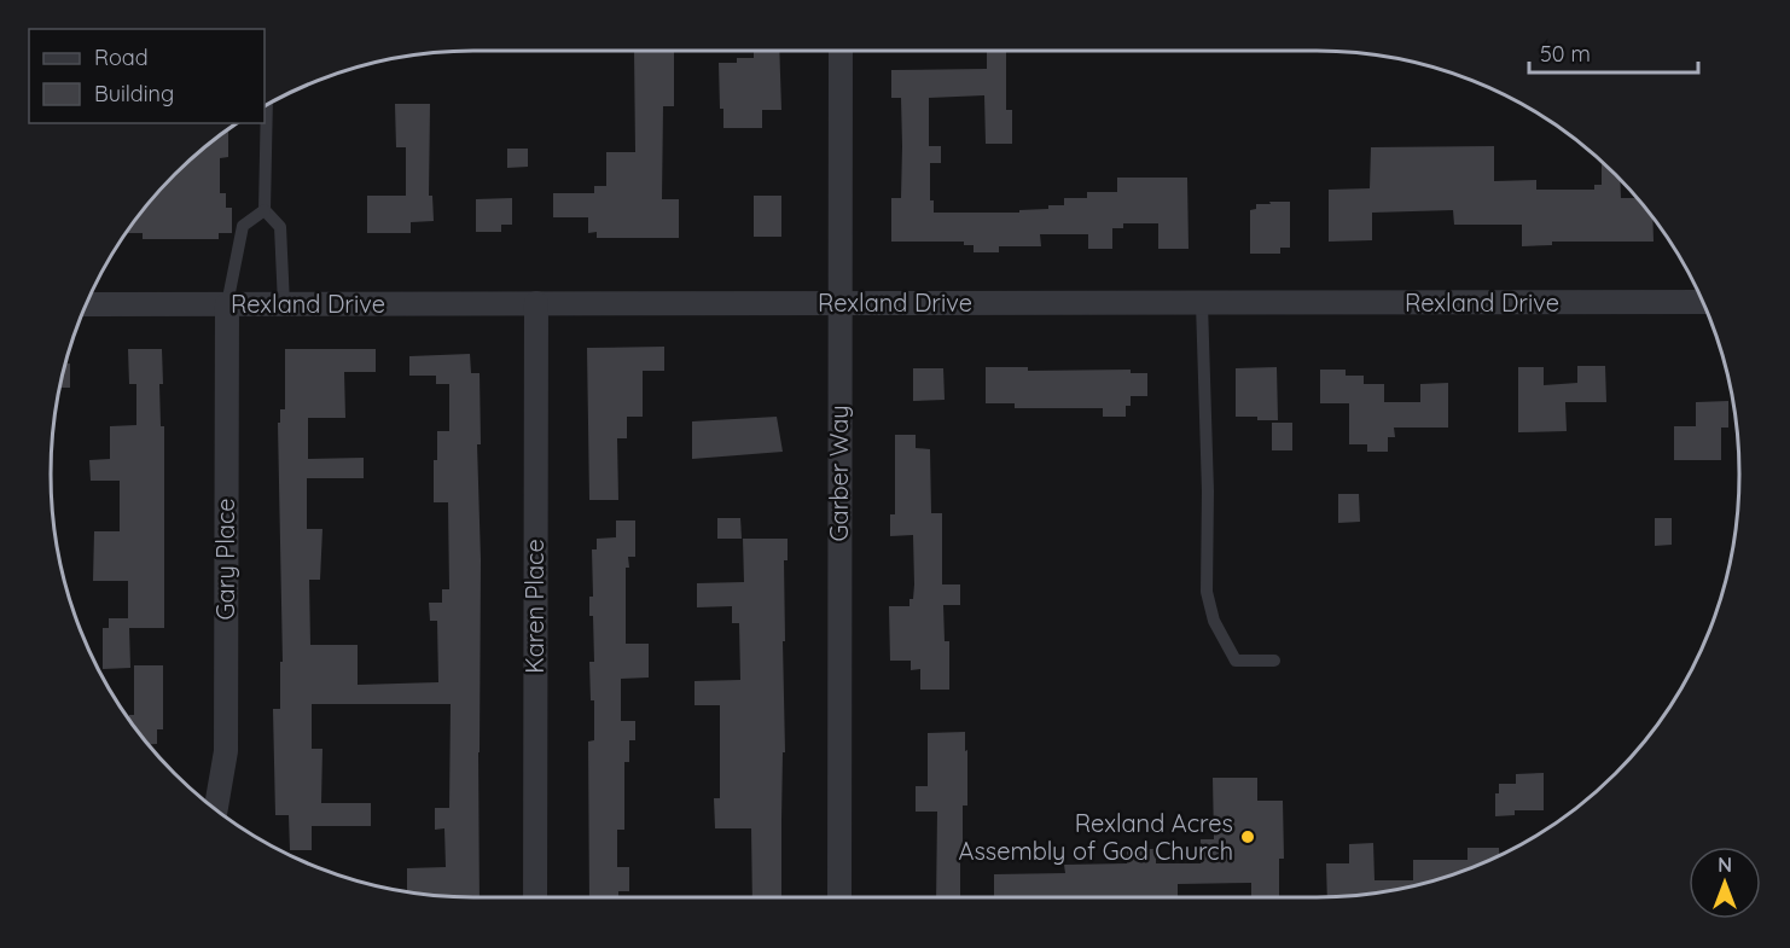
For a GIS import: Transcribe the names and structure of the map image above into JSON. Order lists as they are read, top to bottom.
{
  "streets": {
    "street": [
      "Rexland Drive",
      "Garber Way",
      "Gary Place",
      "Karen Place"
    ]
  },
  "crossings": [
    ["Rexland Drive", "Garber Way"],
    ["Rexland Drive", "Gary Place"],
    ["Rexland Drive", "Karen Place"]
  ],
  "places": ["Rexland Acres Assembly of God Church"],
  "legend": ["Road", "Building"],
  "scale_bar": "50 m",
  "north": "top"
}
